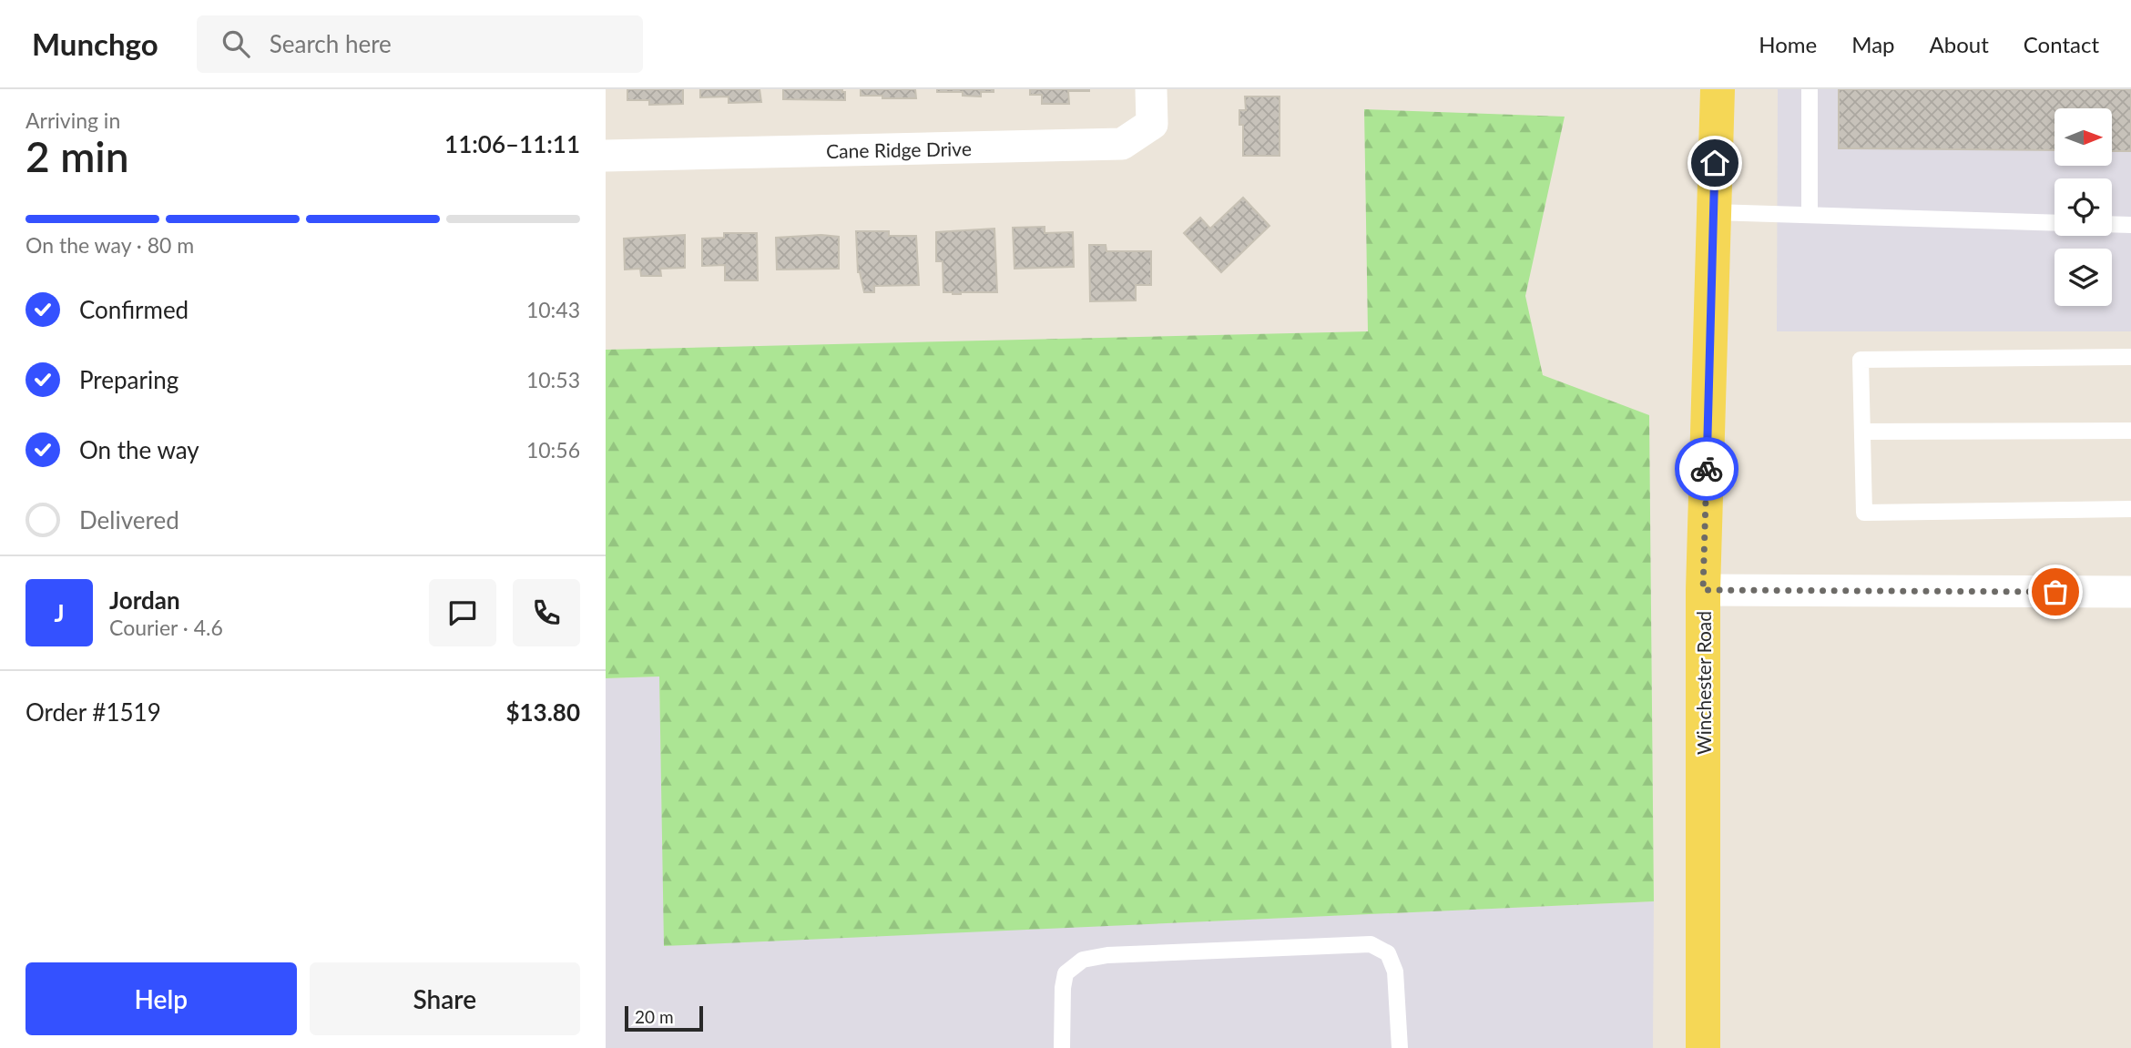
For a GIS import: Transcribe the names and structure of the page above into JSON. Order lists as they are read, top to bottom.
{
  "streets": {
    "main road": ["Winchester Road"],
    "street": ["Cane Ridge Drive"]
  },
  "scale_bar": "20 m",
  "north": "right",
  "page": {
    "header": "Munchgo",
    "search": "Search here",
    "nav": [
      "Home",
      "Map",
      "About",
      "Contact"
    ],
    "heading": ["2 min", "Arriving in", "11:06–11:11"],
    "panel": [
      "Jordan",
      "Courier · 4.6",
      "Order #1519",
      "$13.80"
    ],
    "bar": "On the way · 80 m",
    "list": [
      ["Confirmed", "10:43"],
      ["Preparing", "10:53"],
      ["On the way", "10:56"],
      "Delivered"
    ],
    "round": "J",
    "buttons": ["Help", "Share"],
    "scale": "20 m"
  }
}
